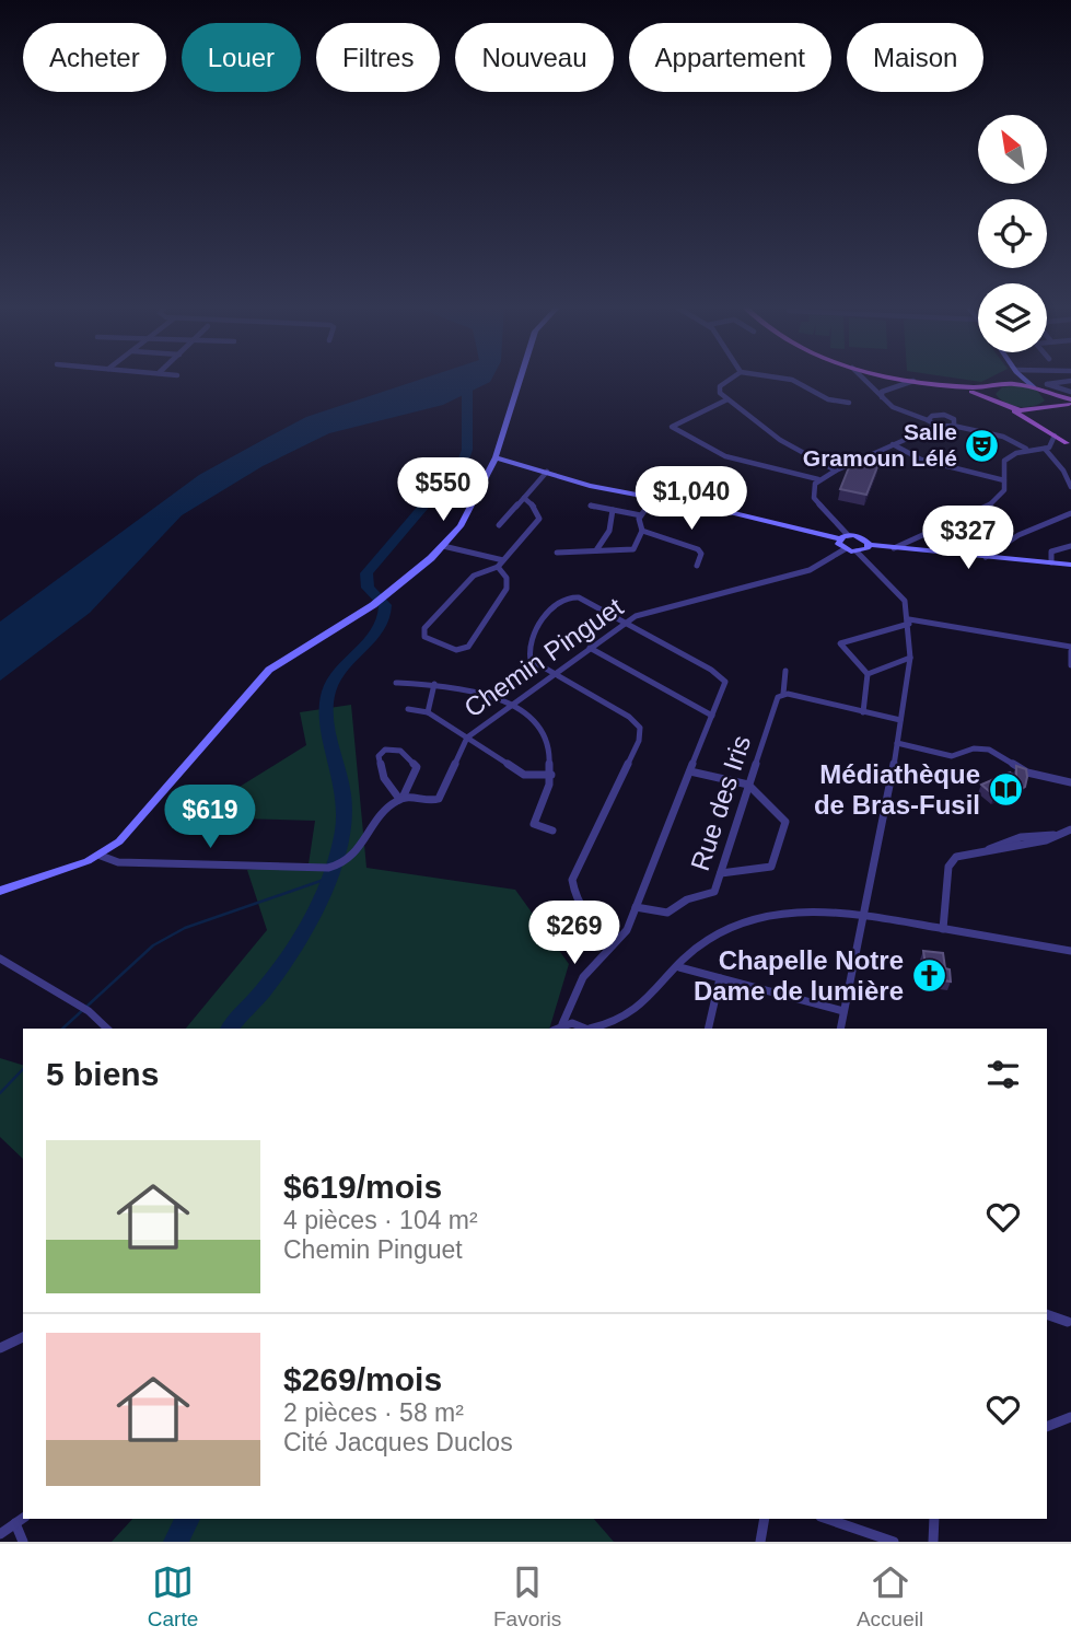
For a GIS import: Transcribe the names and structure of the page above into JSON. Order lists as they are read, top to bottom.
{
  "streets": {
    "street": ["Chemin Pinguet", "Rue des Iris"]
  },
  "places": {
    "theatre": ["Salle Gramoun Lélé"],
    "library": ["Médiathèque de Bras-Fusil"],
    "church": ["Chapelle Notre Dame de lumière"]
  },
  "north": "top left",
  "page": {
    "chip": [
      "Acheter",
      "Louer",
      "Filtres",
      "Nouveau",
      "Appartement",
      "Maison"
    ],
    "price": [
      "$550",
      "$1,040",
      "$327",
      "$619",
      "$269"
    ],
    "heading": "5 biens",
    "list": [
      {
        "name": "$619/mois",
        "note": "4 pièces · 104 m² · Chemin Pinguet"
      },
      {
        "name": "$269/mois",
        "note": "2 pièces · 58 m² · Cité Jacques Duclos"
      }
    ],
    "tabs": ["Carte", "Favoris", "Accueil"]
  }
}
